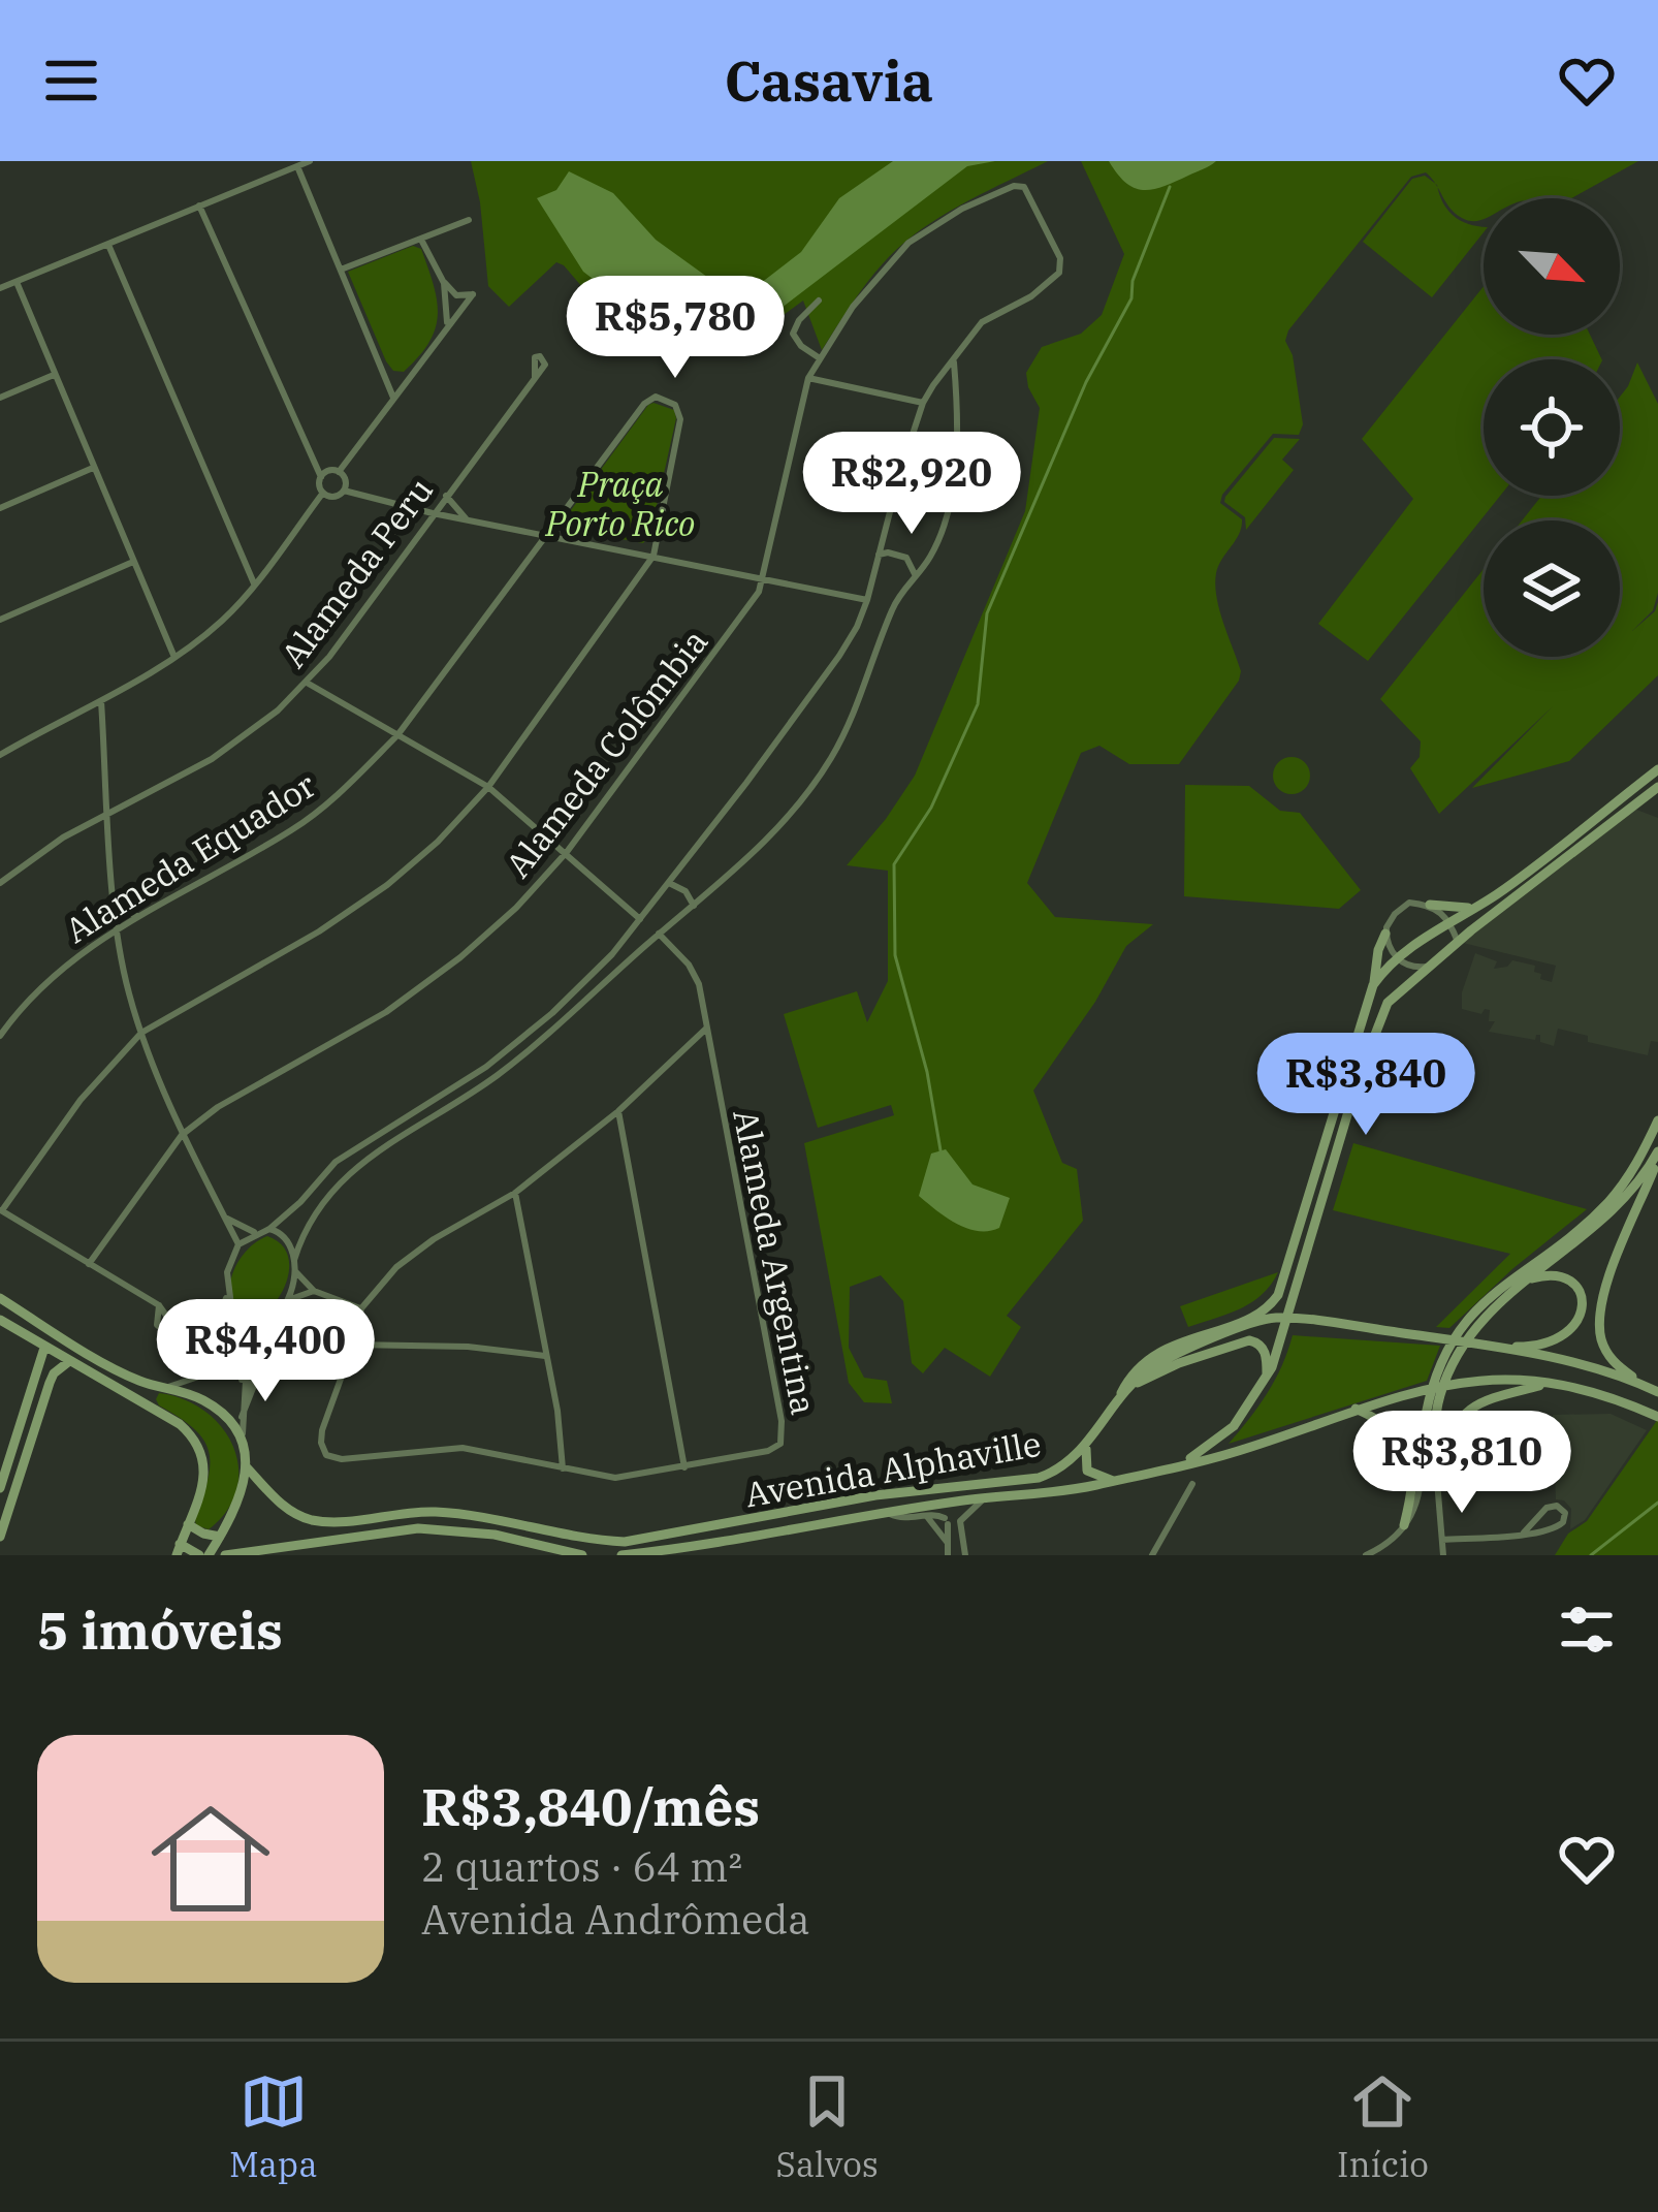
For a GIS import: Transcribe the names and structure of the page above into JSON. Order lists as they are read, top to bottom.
{
  "streets": {
    "main road": ["Avenida Alphaville"],
    "street": [
      "Alameda Peru",
      "Alameda Colômbia",
      "Alameda Equador",
      "Alameda Argentina"
    ]
  },
  "parks": ["Praça Porto Rico"],
  "north": "bottom right",
  "page": {
    "header": "Casavia",
    "price": [
      "R$5,780",
      "R$2,920",
      "R$3,840",
      "R$4,400",
      "R$3,810"
    ],
    "heading": "5 imóveis",
    "list": [
      {
        "name": "R$3,840/mês",
        "note": "2 quartos · 64 m² · Avenida Andrômeda"
      }
    ],
    "tabs": ["Mapa", "Salvos", "Início"]
  }
}
